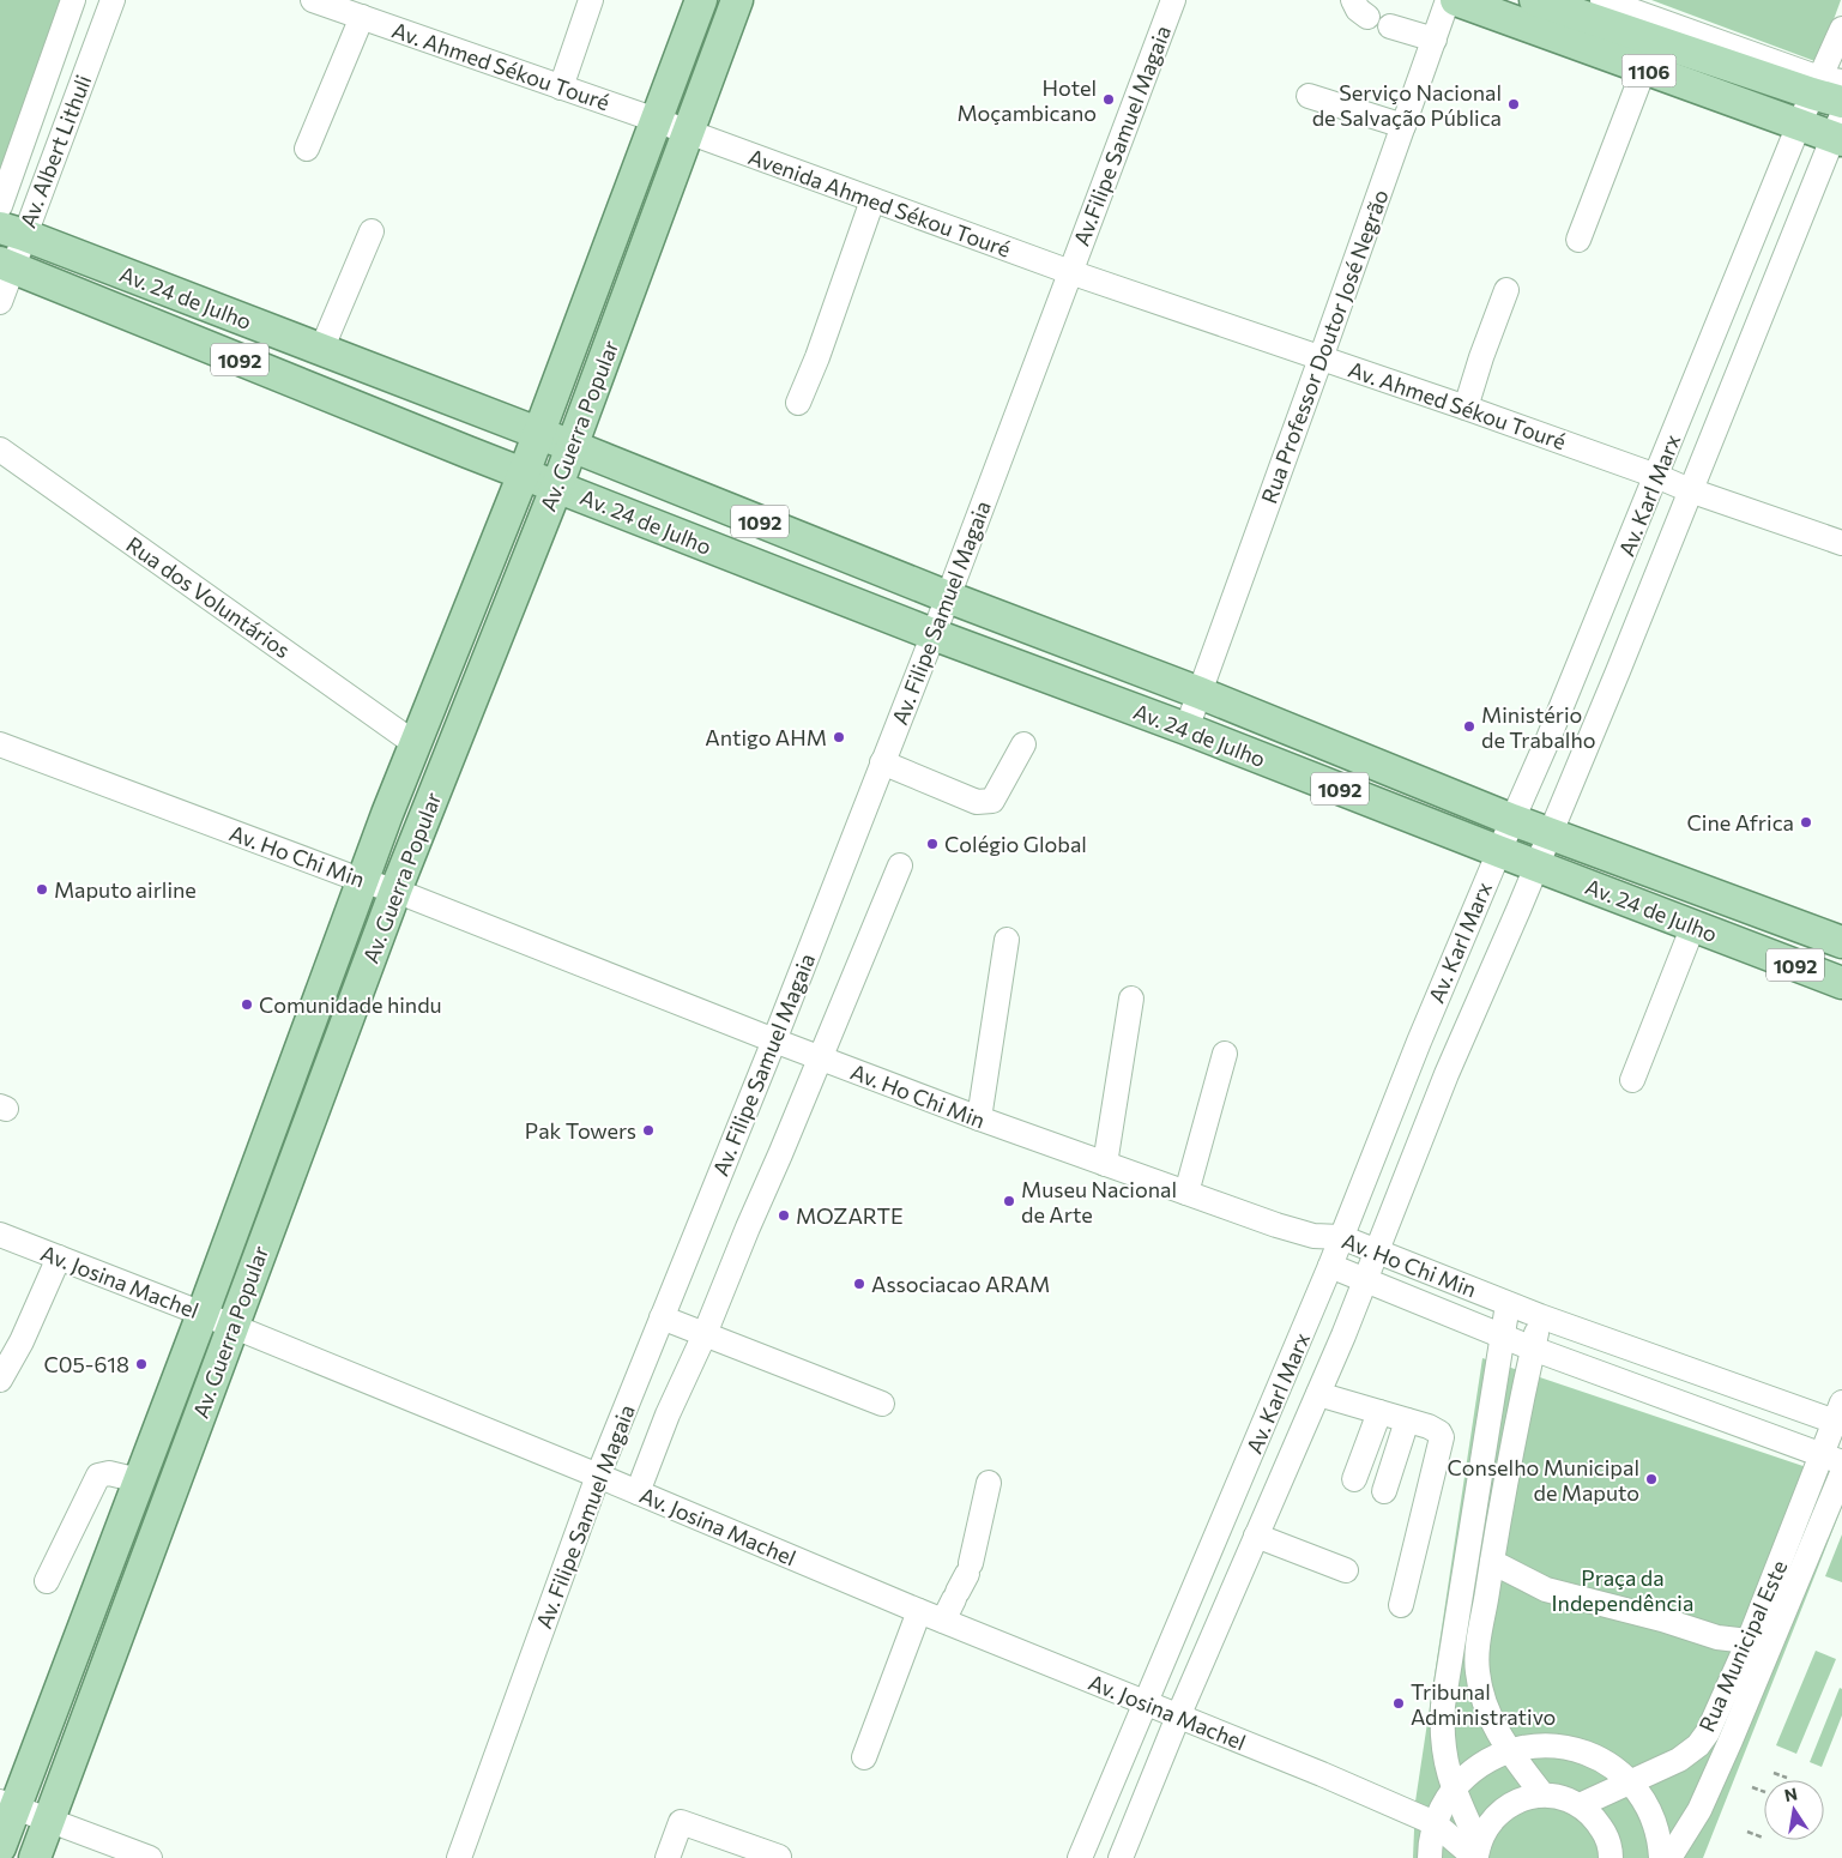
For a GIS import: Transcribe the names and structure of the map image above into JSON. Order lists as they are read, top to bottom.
{
  "streets": {
    "main road": [
      "1106",
      "Av. 24 de Julho",
      "1092",
      "Av. Guerra Popular"
    ],
    "street": [
      "Av. Ahmed Sékou Touré",
      "Av.Filipe Samuel Magaia",
      "Av. Albert Lithuli",
      "Avenida Ahmed Sékou Touré",
      "Rua Professor Doutor José Negrão",
      "Av. Karl Marx",
      "Rua dos Voluntários",
      "Av. Filipe Samuel Magaia",
      "Av. Ho Chi Min",
      "Av. Josina Machel",
      "Rua Municipal Este"
    ]
  },
  "crossings": [
    ["Av. Ahmed Sékou Touré", "Av.Filipe Samuel Magaia"],
    ["Av. Ahmed Sékou Touré", "Avenida Ahmed Sékou Touré"],
    ["Av. Ahmed Sékou Touré", "Rua Professor Doutor José Negrão"],
    ["Av. Ahmed Sékou Touré", "Av. Guerra Popular"],
    ["Av. Ahmed Sékou Touré", "Av. Karl Marx"],
    ["Av. Ahmed Sékou Touré", "Av. Filipe Samuel Magaia"],
    ["1106", "Av. Karl Marx"],
    ["Av.Filipe Samuel Magaia", "Avenida Ahmed Sékou Touré"],
    ["Av.Filipe Samuel Magaia", "Av. Filipe Samuel Magaia"],
    ["Av. Albert Lithuli", "Av. 24 de Julho"],
    ["Avenida Ahmed Sékou Touré", "Av. Guerra Popular"],
    ["Avenida Ahmed Sékou Touré", "Av. Filipe Samuel Magaia"],
    ["Av. 24 de Julho", "Rua Professor Doutor José Negrão"],
    ["Av. 24 de Julho", "Av. Guerra Popular"],
    ["Av. 24 de Julho", "Av. Karl Marx"],
    ["Av. 24 de Julho", "Av. Filipe Samuel Magaia"],
    ["Av. Guerra Popular", "Rua dos Voluntários"],
    ["Av. Guerra Popular", "Av. Ho Chi Min"],
    ["Av. Guerra Popular", "Av. Josina Machel"],
    ["Av. Karl Marx", "Av. Ho Chi Min"],
    ["Av. Karl Marx", "Av. Josina Machel"],
    ["Av. Filipe Samuel Magaia", "Av. Ho Chi Min"],
    ["Av. Filipe Samuel Magaia", "Av. Josina Machel"],
    ["Av. Ho Chi Min", "Rua Municipal Este"]
  ],
  "parks": ["Praça da Independência"],
  "places": [
    "Hotel Moçambicano",
    "Serviço Nacional de Salvação Pública",
    "Ministério de Trabalho",
    "Antigo AHM",
    "Cine Africa",
    "Colégio Global",
    "Maputo airline",
    "Comunidade hindu",
    "Pak Towers",
    "Museu Nacional de Arte",
    "MOZARTE",
    "Associacao ARAM",
    "C05-618",
    "Conselho Municipal de Maputo",
    "Tribunal Administrativo"
  ],
  "north": "top"
}
